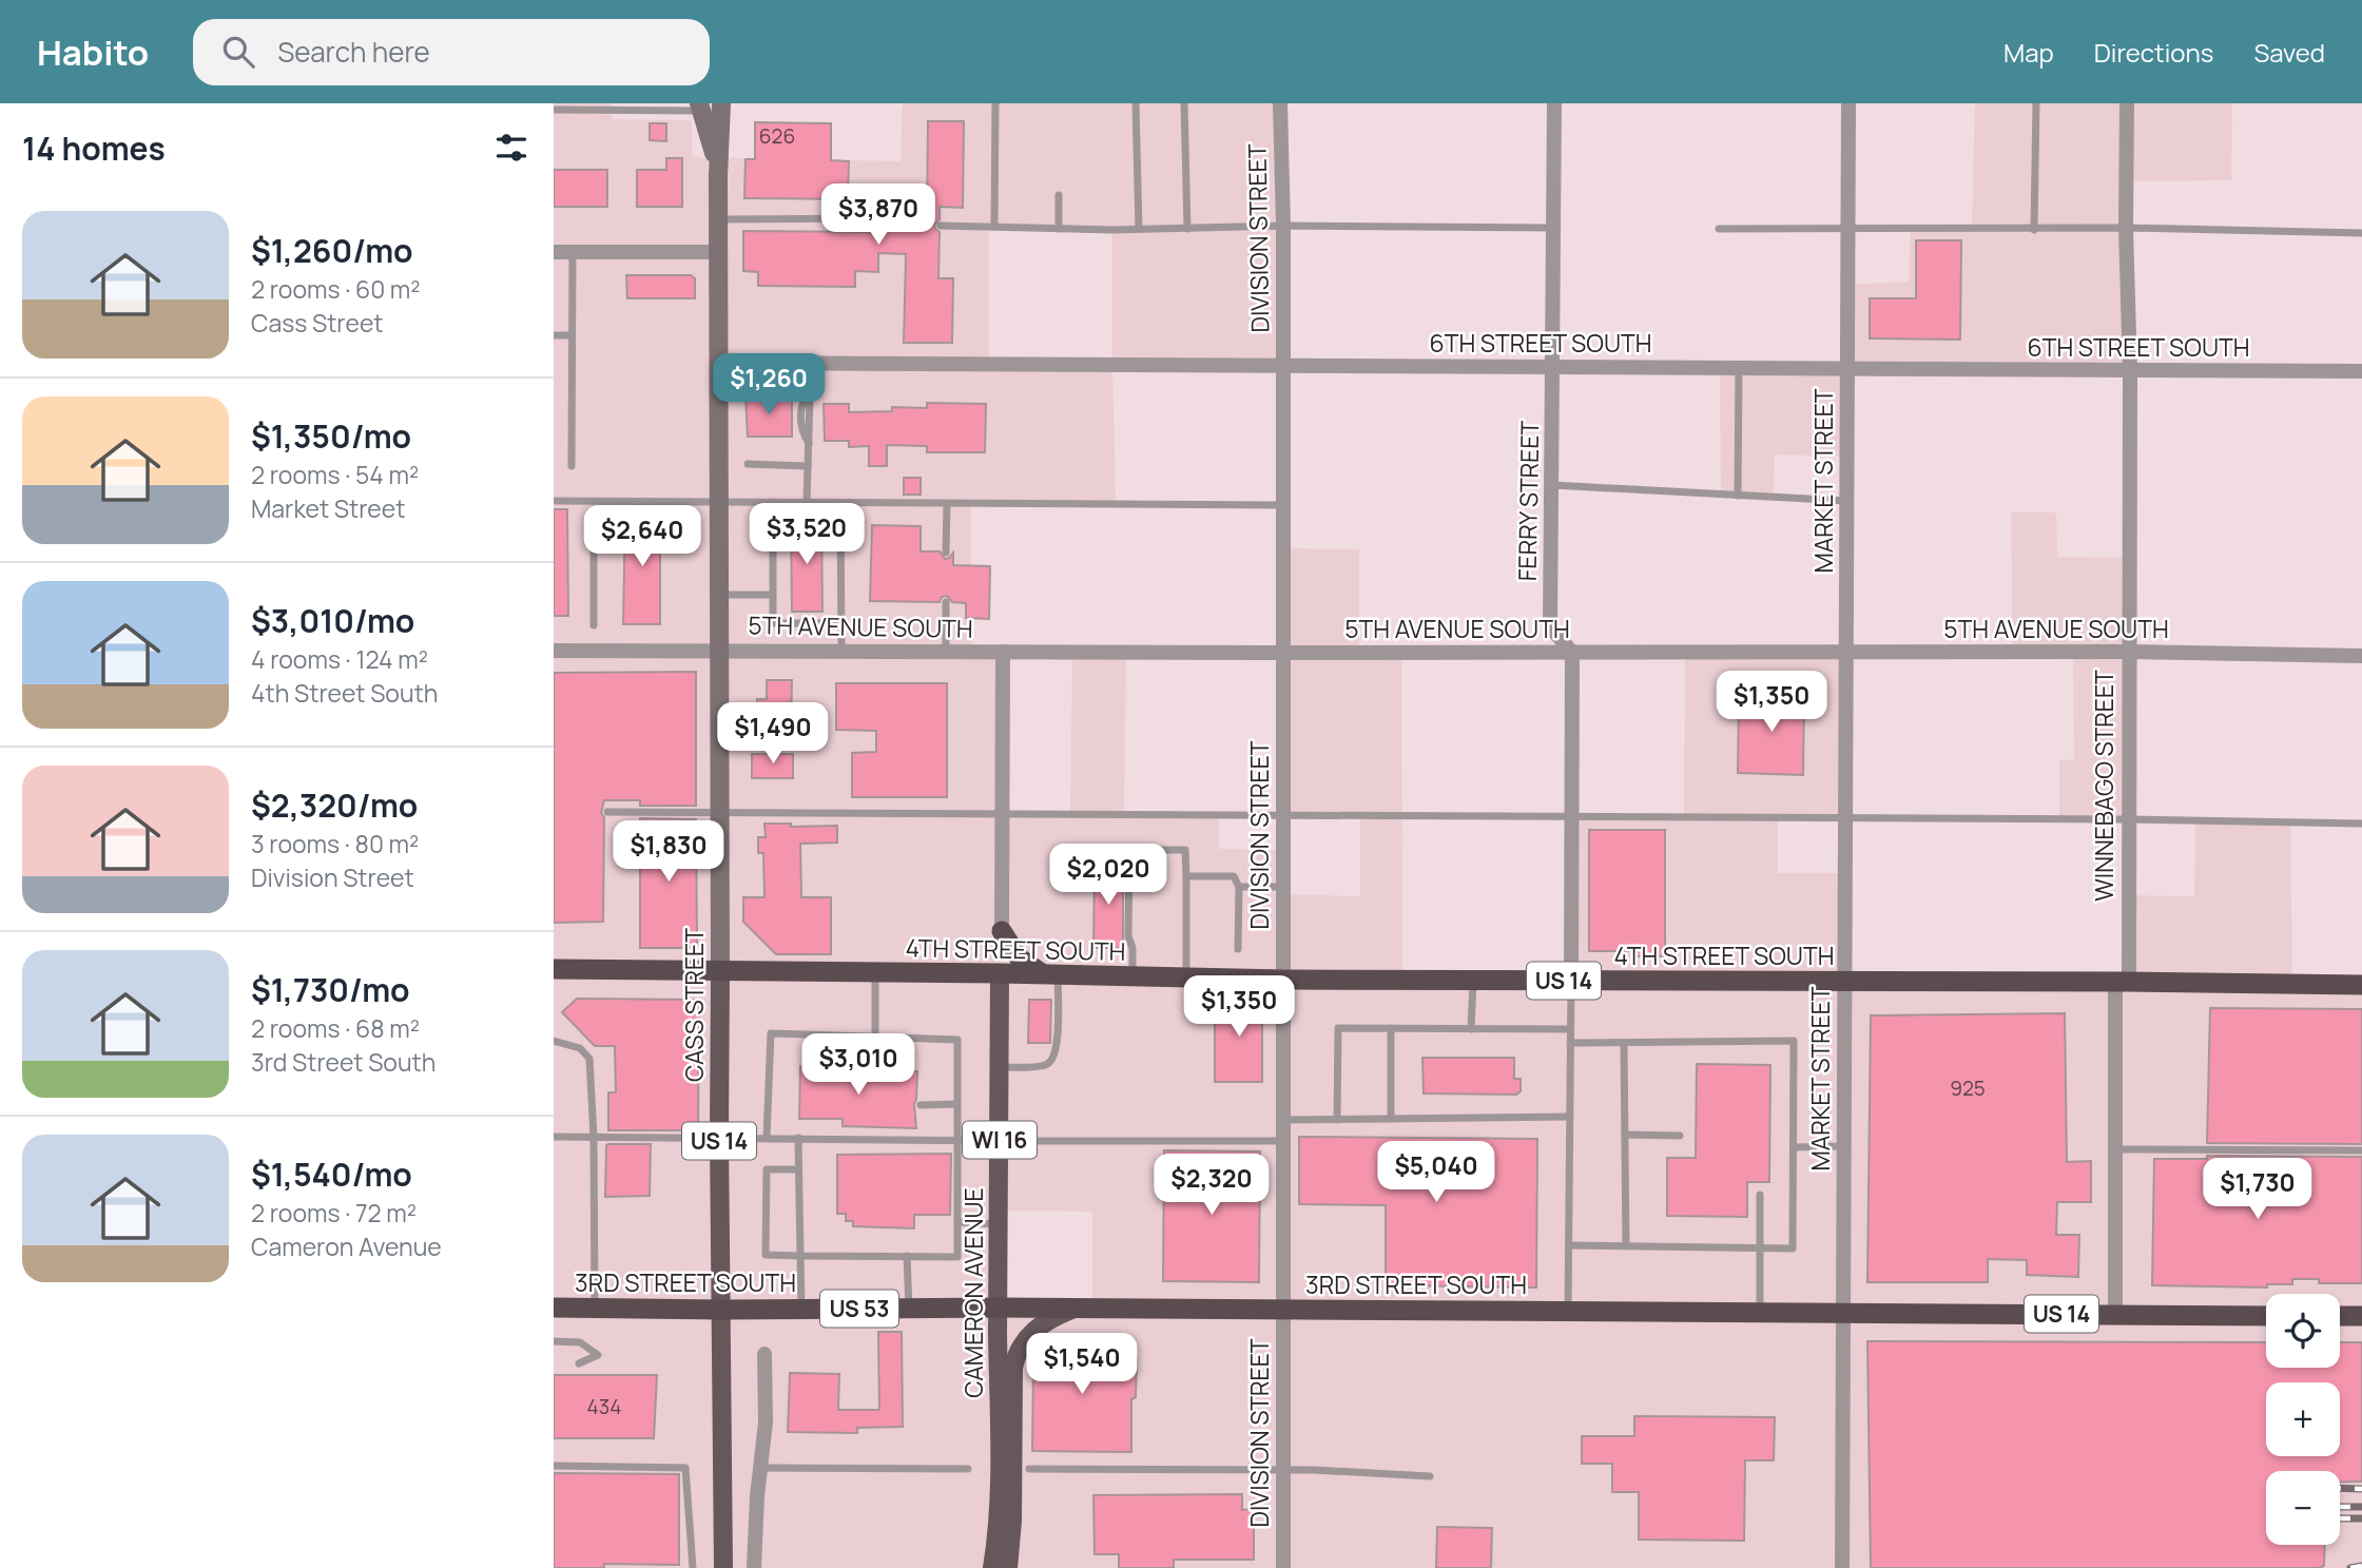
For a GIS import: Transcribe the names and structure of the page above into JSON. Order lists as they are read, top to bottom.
{
  "streets": {
    "highway": [
      "4TH STREET SOUTH",
      "US 14",
      "3RD STREET SOUTH",
      "US 53"
    ],
    "main road": ["CASS STREET", "WI 16", "CAMERON AVENUE"],
    "street": [
      "DIVISION STREET",
      "6TH STREET SOUTH",
      "MARKET STREET",
      "FERRY STREET",
      "5TH AVENUE SOUTH",
      "WINNEBAGO STREET"
    ]
  },
  "crossings": [
    ["DIVISION STREET", "6TH STREET SOUTH"],
    ["DIVISION STREET", "5TH AVENUE SOUTH"],
    ["DIVISION STREET", "4TH STREET SOUTH"],
    ["DIVISION STREET", "3RD STREET SOUTH"],
    ["6TH STREET SOUTH", "MARKET STREET"],
    ["6TH STREET SOUTH", "FERRY STREET"],
    ["6TH STREET SOUTH", "WINNEBAGO STREET"],
    ["6TH STREET SOUTH", "CASS STREET"],
    ["MARKET STREET", "5TH AVENUE SOUTH"],
    ["MARKET STREET", "4TH STREET SOUTH"],
    ["MARKET STREET", "3RD STREET SOUTH"],
    ["FERRY STREET", "5TH AVENUE SOUTH"],
    ["5TH AVENUE SOUTH", "WINNEBAGO STREET"],
    ["5TH AVENUE SOUTH", "CASS STREET"],
    ["WINNEBAGO STREET", "4TH STREET SOUTH"],
    ["WINNEBAGO STREET", "3RD STREET SOUTH"],
    ["4TH STREET SOUTH", "CASS STREET"],
    ["4TH STREET SOUTH", "CAMERON AVENUE"],
    ["CASS STREET", "3RD STREET SOUTH"],
    ["3RD STREET SOUTH", "CAMERON AVENUE"]
  ],
  "house_numbers": ["626", "925", "434"],
  "page": {
    "header": "Habito",
    "search": "Search here",
    "nav": ["Map", "Directions", "Saved"],
    "heading": "14 homes",
    "price": [
      "$3,870",
      "$1,260",
      "$3,520",
      "$2,640",
      "$1,350",
      "$1,490",
      "$1,830",
      "$2,020",
      "$1,350",
      "$3,010",
      "$5,040",
      "$2,320",
      "$1,730",
      "$1,540"
    ],
    "list": [
      {
        "name": "$1,260/mo",
        "note": "2 rooms · 60 m² · Cass Street"
      },
      {
        "name": "$1,350/mo",
        "note": "2 rooms · 54 m² · Market Street"
      },
      {
        "name": "$3,010/mo",
        "note": "4 rooms · 124 m² · 4th Street South"
      },
      {
        "name": "$2,320/mo",
        "note": "3 rooms · 80 m² · Division Street"
      },
      {
        "name": "$1,730/mo",
        "note": "2 rooms · 68 m² · 3rd Street South"
      },
      {
        "name": "$1,540/mo",
        "note": "2 rooms · 72 m² · Cameron Avenue"
      }
    ],
    "map_buttons": ["+", "−"]
  }
}
